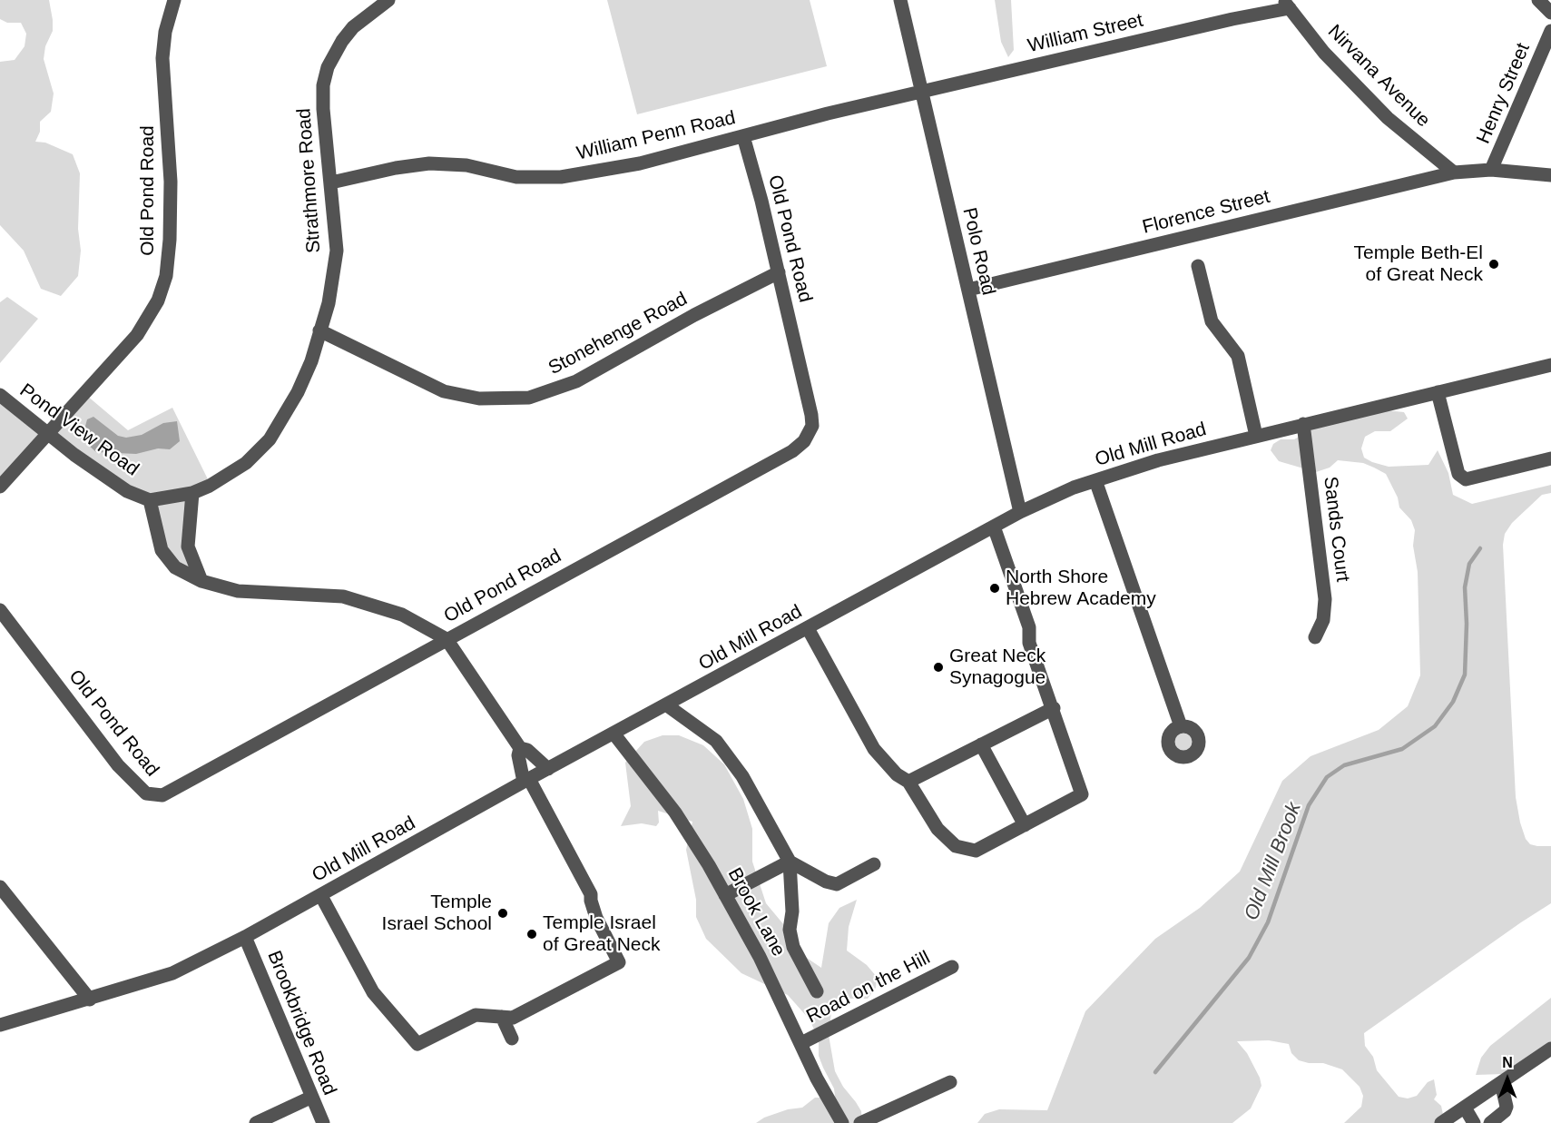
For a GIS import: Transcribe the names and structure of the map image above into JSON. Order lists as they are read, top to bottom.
{
  "streets": {
    "street": [
      "William Street",
      "Nirvana Avenue",
      "Henry Street",
      "William Penn Road",
      "Strathmore Road",
      "Old Pond Road",
      "Florence Street",
      "Polo Road",
      "Stonehenge Road",
      "Pond View Road",
      "Old Mill Road",
      "Sands Court",
      "Brook Lane",
      "Road on the Hill",
      "Brookbridge Road"
    ]
  },
  "crossings": [
    ["William Street", "Nirvana Avenue"],
    ["William Street", "William Penn Road"],
    ["William Street", "Polo Road"],
    ["Nirvana Avenue", "Florence Street"],
    ["William Penn Road", "Strathmore Road"],
    ["William Penn Road", "Old Pond Road"],
    ["William Penn Road", "Polo Road"],
    ["Strathmore Road", "Stonehenge Road"],
    ["Strathmore Road", "Pond View Road"],
    ["Old Pond Road", "Stonehenge Road"],
    ["Old Pond Road", "Pond View Road"],
    ["Florence Street", "Polo Road"],
    ["Polo Road", "Old Mill Road"],
    ["Old Mill Road", "Sands Court"],
    ["Old Mill Road", "Brook Lane"],
    ["Old Mill Road", "Brookbridge Road"],
    ["Brook Lane", "Road on the Hill"]
  ],
  "water": ["Old Mill Brook"],
  "places": [
    "Temple Beth-El of Great Neck",
    "North Shore Hebrew Academy",
    "Great Neck Synagogue",
    "Temple Israel School",
    "Temple Israel of Great Neck"
  ],
  "north": "top"
}
